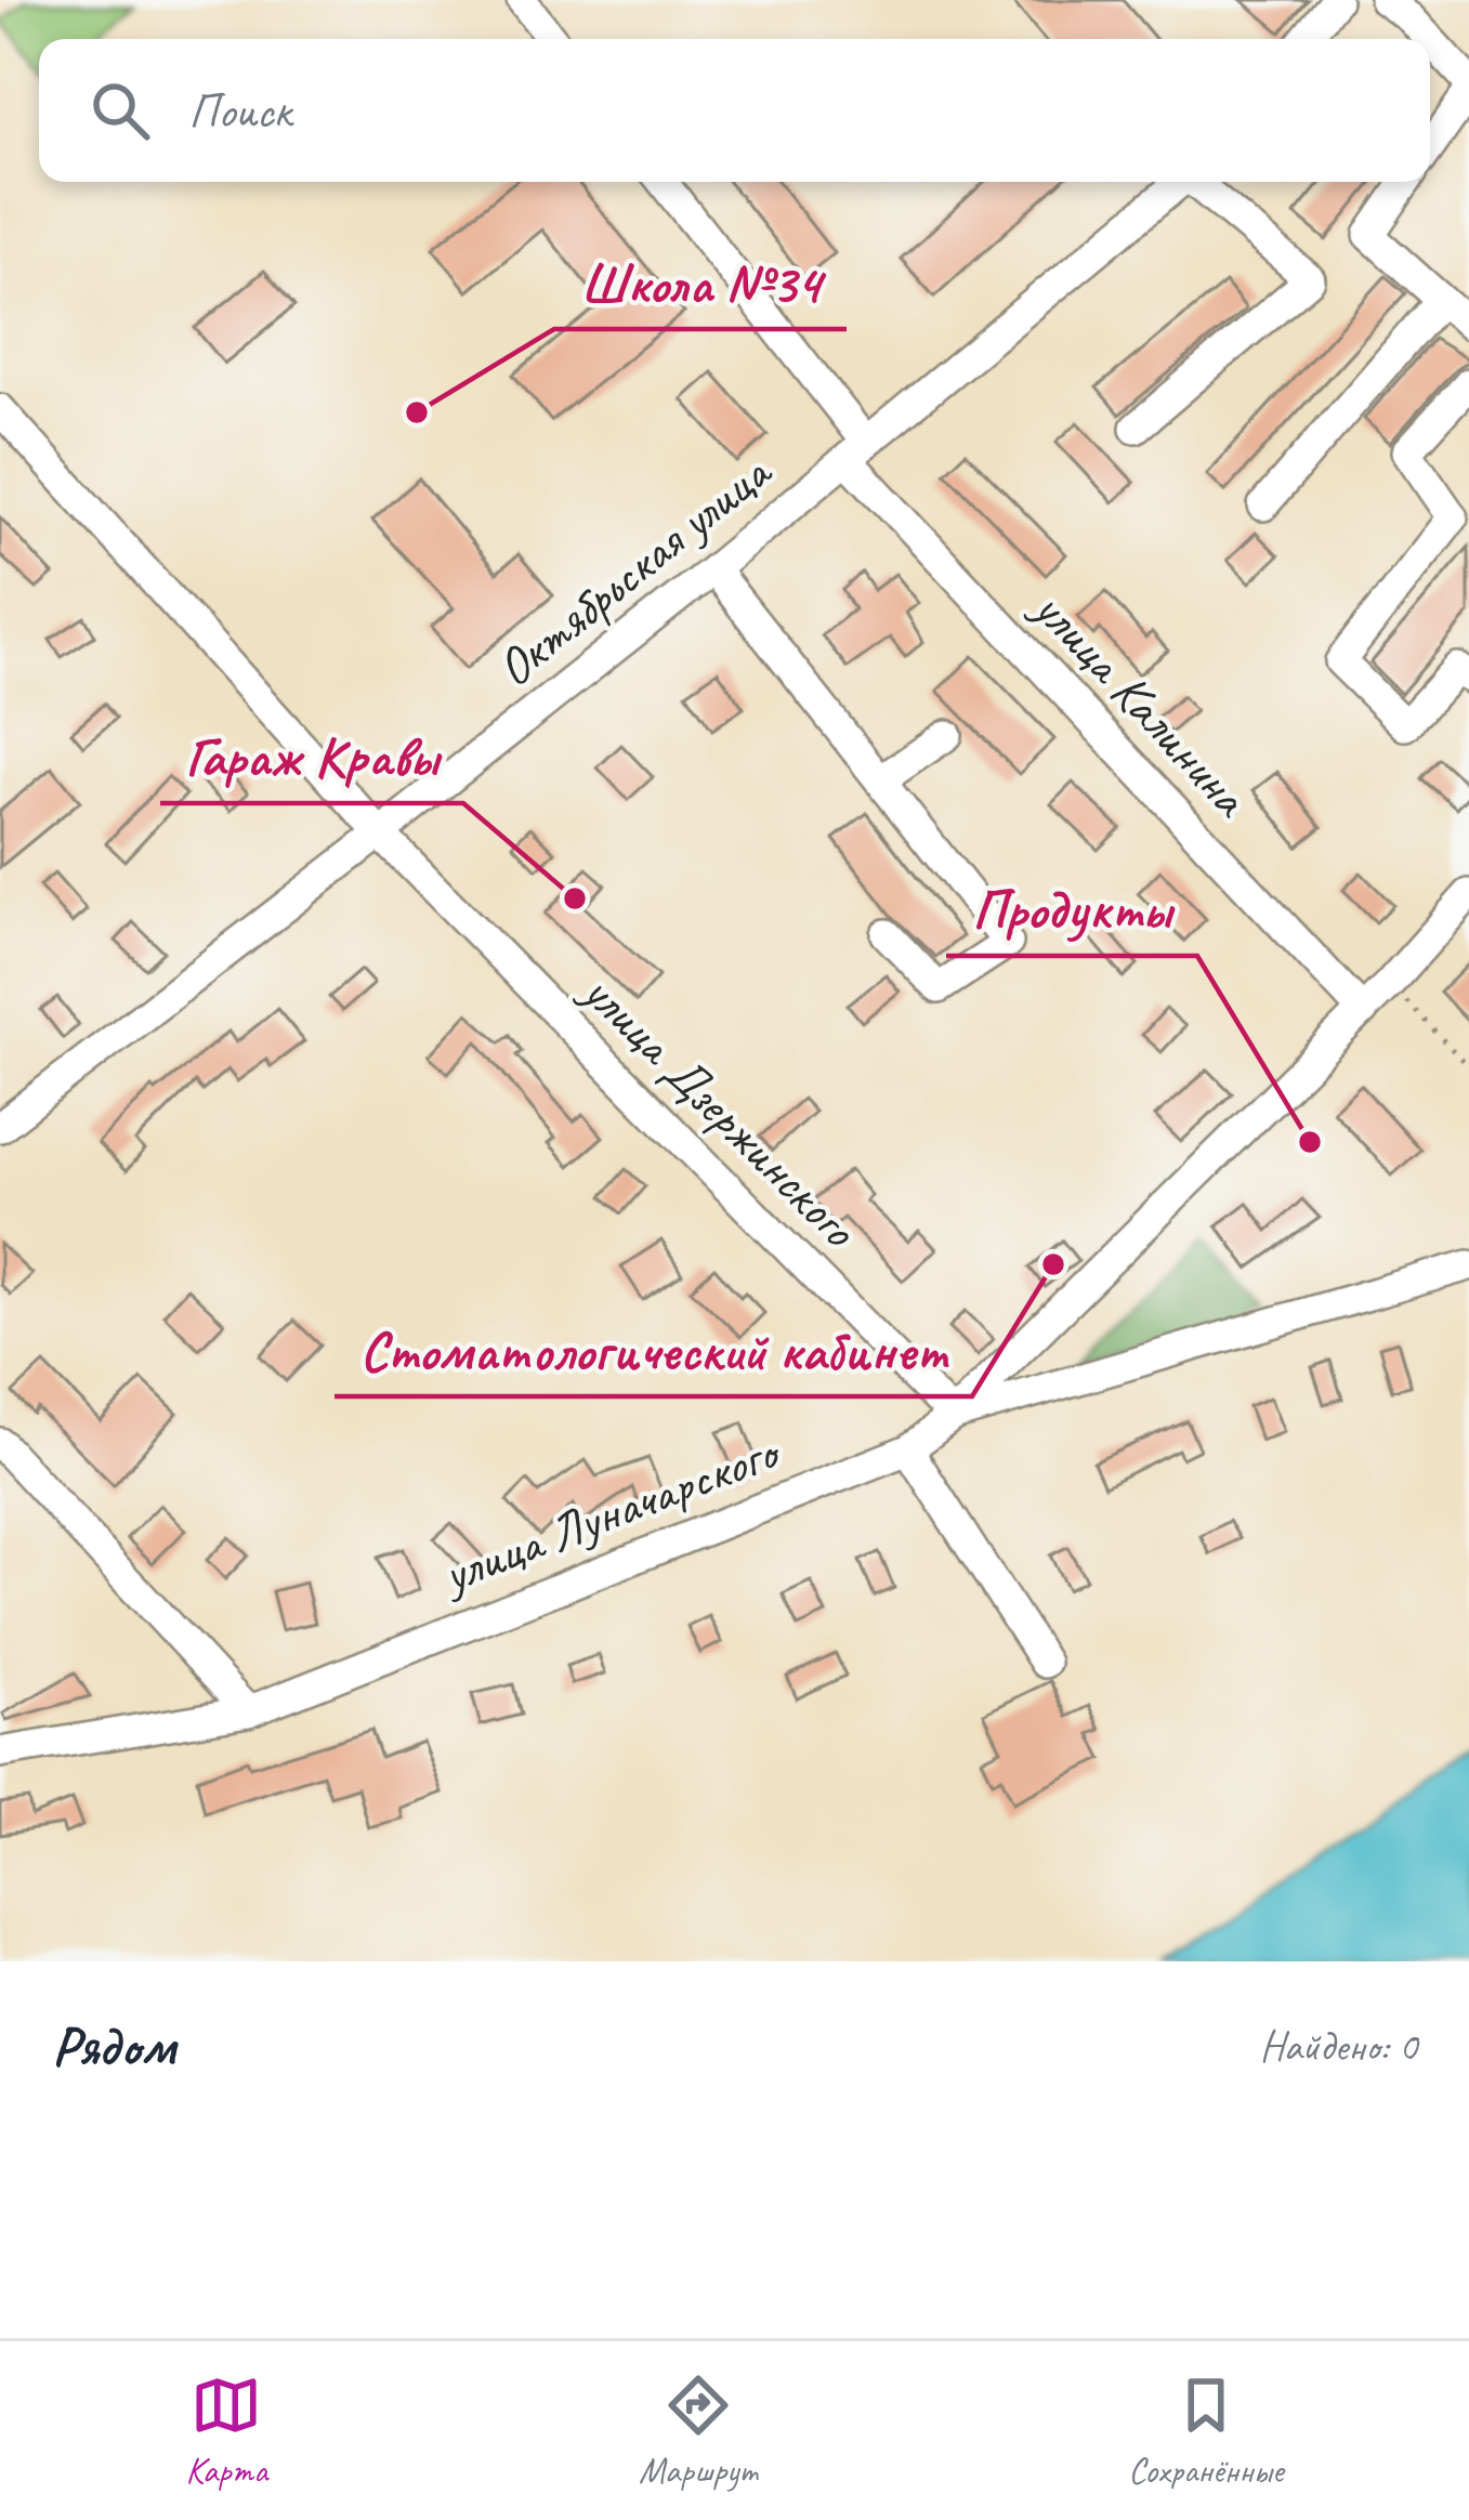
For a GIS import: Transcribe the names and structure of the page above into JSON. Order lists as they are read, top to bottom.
{
  "streets": {
    "street": [
      "Октябрьская улица",
      "улица Калинина",
      "улица Дзержинского",
      "улица Луначарского"
    ]
  },
  "crossings": [
    ["Октябрьская улица", "улица Калинина"],
    ["Октябрьская улица", "улица Дзержинского"],
    ["улица Дзержинского", "улица Луначарского"]
  ],
  "places": [
    "Школа №34",
    "Гараж Кравы",
    "Продукты",
    "Стоматологический кабинет"
  ],
  "page": {
    "search": "Поиск",
    "heading": ["Рядом", "Найдено: 0"],
    "nav": ["Карта", "Маршрут", "Сохранённые"]
  }
}
